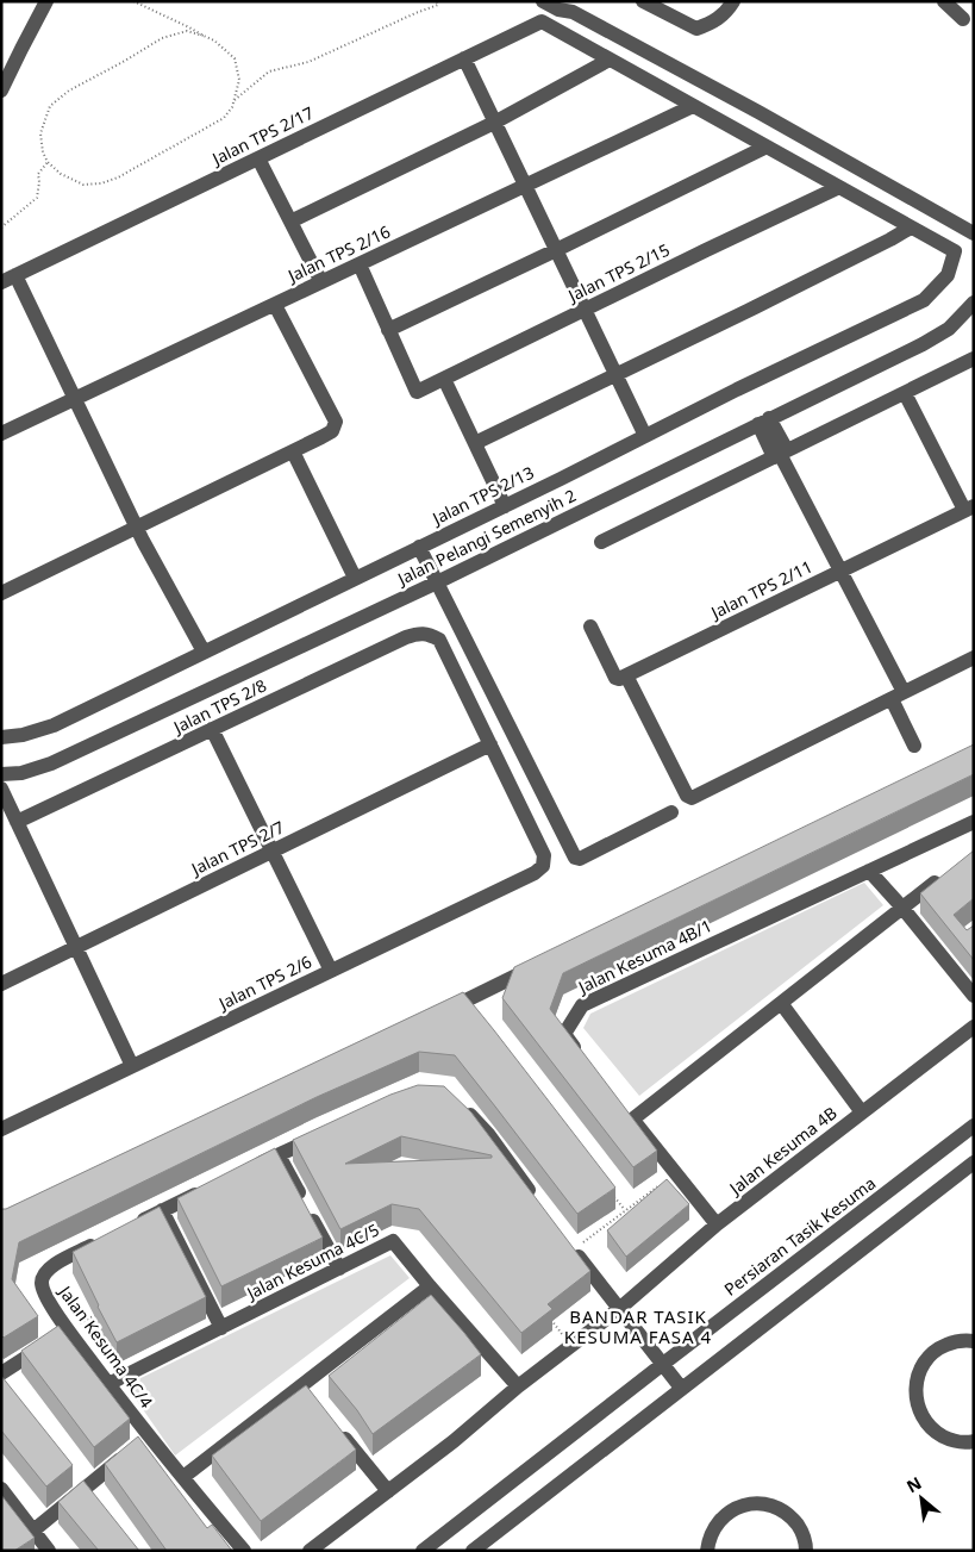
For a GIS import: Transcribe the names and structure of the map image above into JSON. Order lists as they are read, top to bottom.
{
  "streets": {
    "street": [
      "Jalan TPS 2/17",
      "Jalan TPS 2/16",
      "Jalan TPS 2/15",
      "Jalan TPS 2/13",
      "Jalan Pelangi Semenyih 2",
      "Jalan TPS 2/11",
      "Jalan TPS 2/8",
      "Jalan TPS 2/7",
      "Jalan Kesuma 4B/1",
      "Jalan TPS 2/6",
      "Jalan Kesuma 4B",
      "Persiaran Tasik Kesuma",
      "Jalan Kesuma 4C/5",
      "Jalan Kesuma 4C/4"
    ]
  },
  "crossings": [
    ["Jalan TPS 2/8", "Jalan TPS 2/7"],
    ["Jalan TPS 2/8", "Jalan TPS 2/6"],
    ["Jalan TPS 2/7", "Jalan TPS 2/6"],
    ["Jalan Kesuma 4B", "Jalan Kesuma 4C/5"],
    ["Jalan Kesuma 4C/5", "Jalan Kesuma 4C/4"]
  ],
  "districts": ["BANDAR TASIK KESUMA FASA 4"],
  "north": "top left"
}
